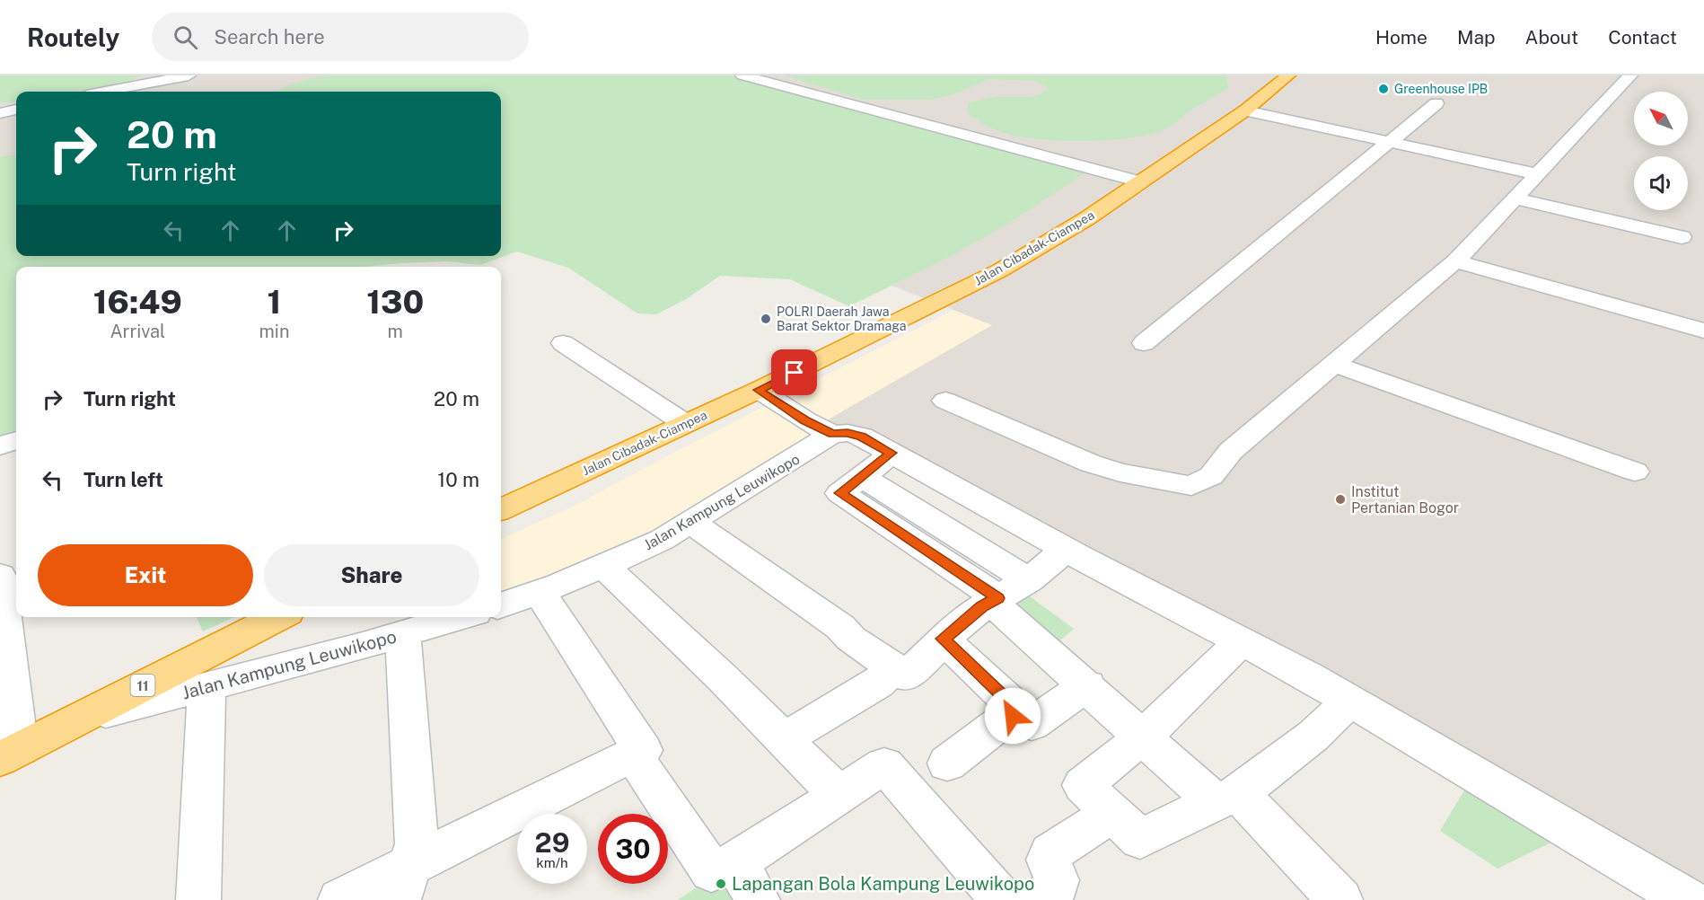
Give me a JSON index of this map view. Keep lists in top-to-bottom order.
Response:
{
  "streets": {
    "highway": ["Jalan Cibadak-Ciampea", "11"],
    "street": ["Jalan Kampung Leuwikopo"]
  },
  "crossings": [
    ["Jalan Kampung Leuwikopo", "11"]
  ],
  "places": [
    "Greenhouse IPB",
    "POLRI Daerah Jawa Barat Sektor Dramaga",
    "Institut Pertanian Bogor",
    "Lapangan Bola Kampung Leuwikopo"
  ],
  "north": "top left",
  "page": {
    "header": "Routely",
    "search": "Search here",
    "nav": [
      "Home",
      "Map",
      "About",
      "Contact"
    ],
    "turn": ["20 m", "Turn right"],
    "eta": [
      "16:49",
      "Arrival",
      "1",
      "min",
      "130",
      "m"
    ],
    "list": [
      {
        "name": "Turn right",
        "value": "20 m"
      },
      {
        "name": "Turn left",
        "value": "10 m"
      }
    ],
    "buttons": ["Exit", "Share"],
    "speed": "29 km/h",
    "limit": "30"
  }
}
